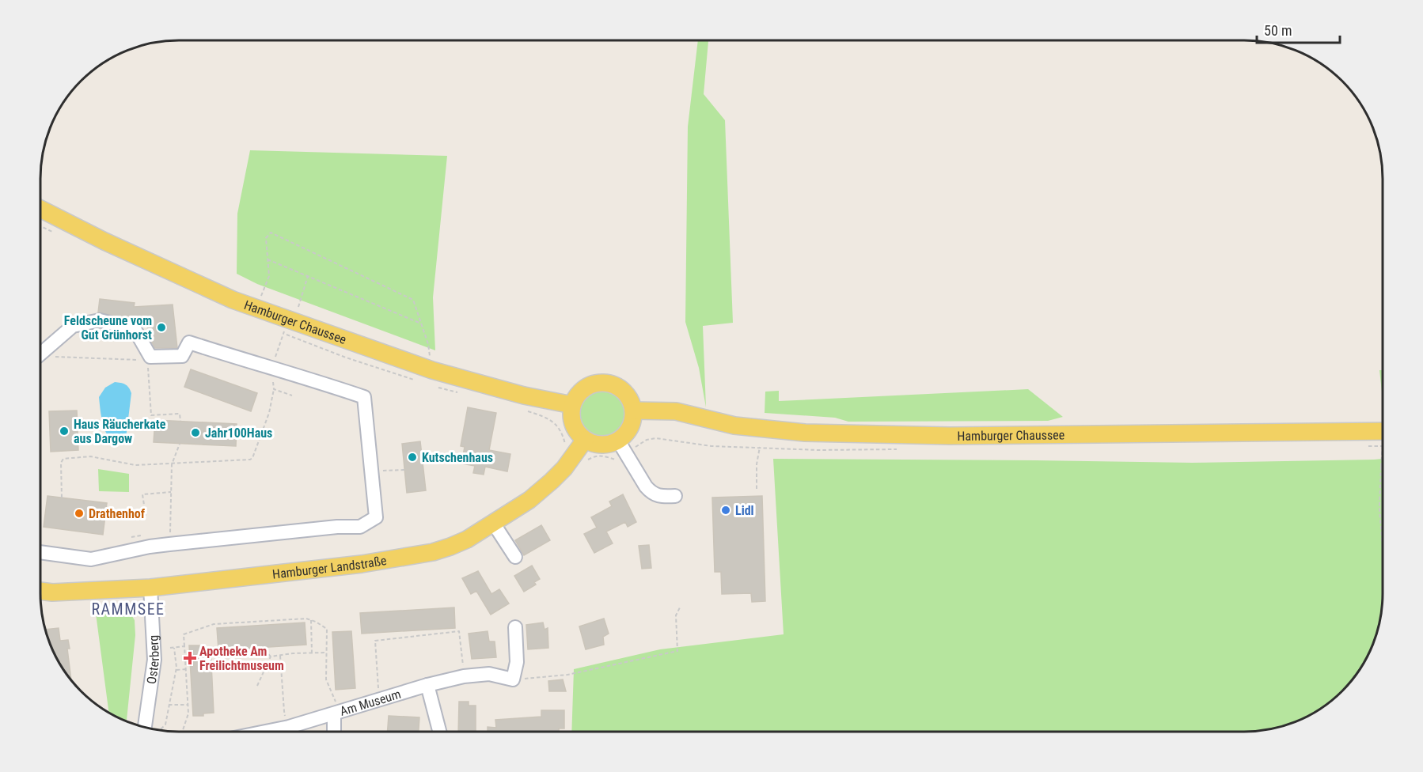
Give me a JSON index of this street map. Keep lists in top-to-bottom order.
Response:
{
  "streets": {
    "main road": ["Hamburger Chaussee", "Hamburger Landstraße"],
    "street": ["Osterberg", "Am Museum"]
  },
  "crossings": [
    ["Hamburger Chaussee", "Hamburger Landstraße"],
    ["Hamburger Landstraße", "Osterberg"]
  ],
  "districts": ["RAMMSEE"],
  "places": {
    "other": [
      "Feldscheune vom Gut Grünhorst",
      "Haus Räucherkate aus Dargow",
      "Jahr100Haus",
      "Kutschenhaus",
      "Lidl",
      "Drathenhof"
    ],
    "health": ["Apotheke Am Freilichtmuseum"]
  },
  "scale_bar": "50 m"
}
